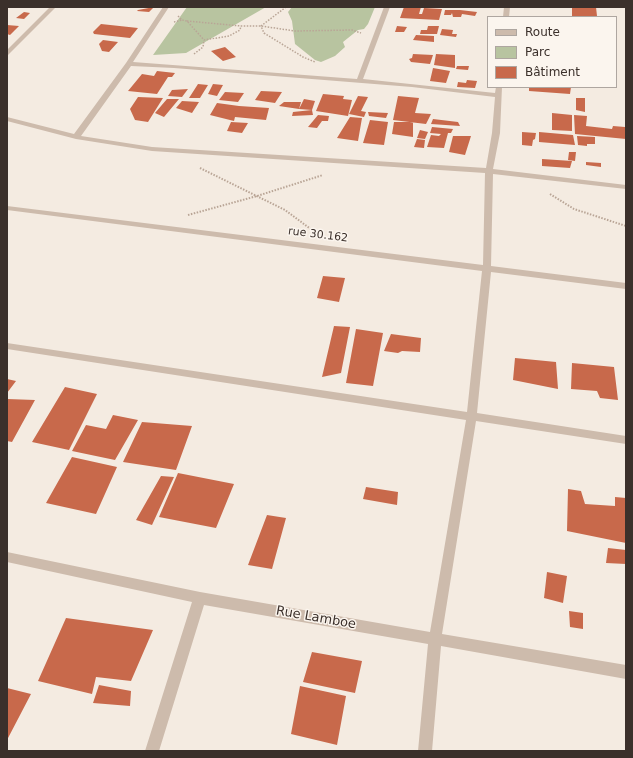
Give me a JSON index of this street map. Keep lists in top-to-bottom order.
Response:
{
  "streets": {
    "street": ["rue 30.162", "Rue Lamboe"]
  },
  "legend": ["Route", "Parc", "Bâtiment"]
}
